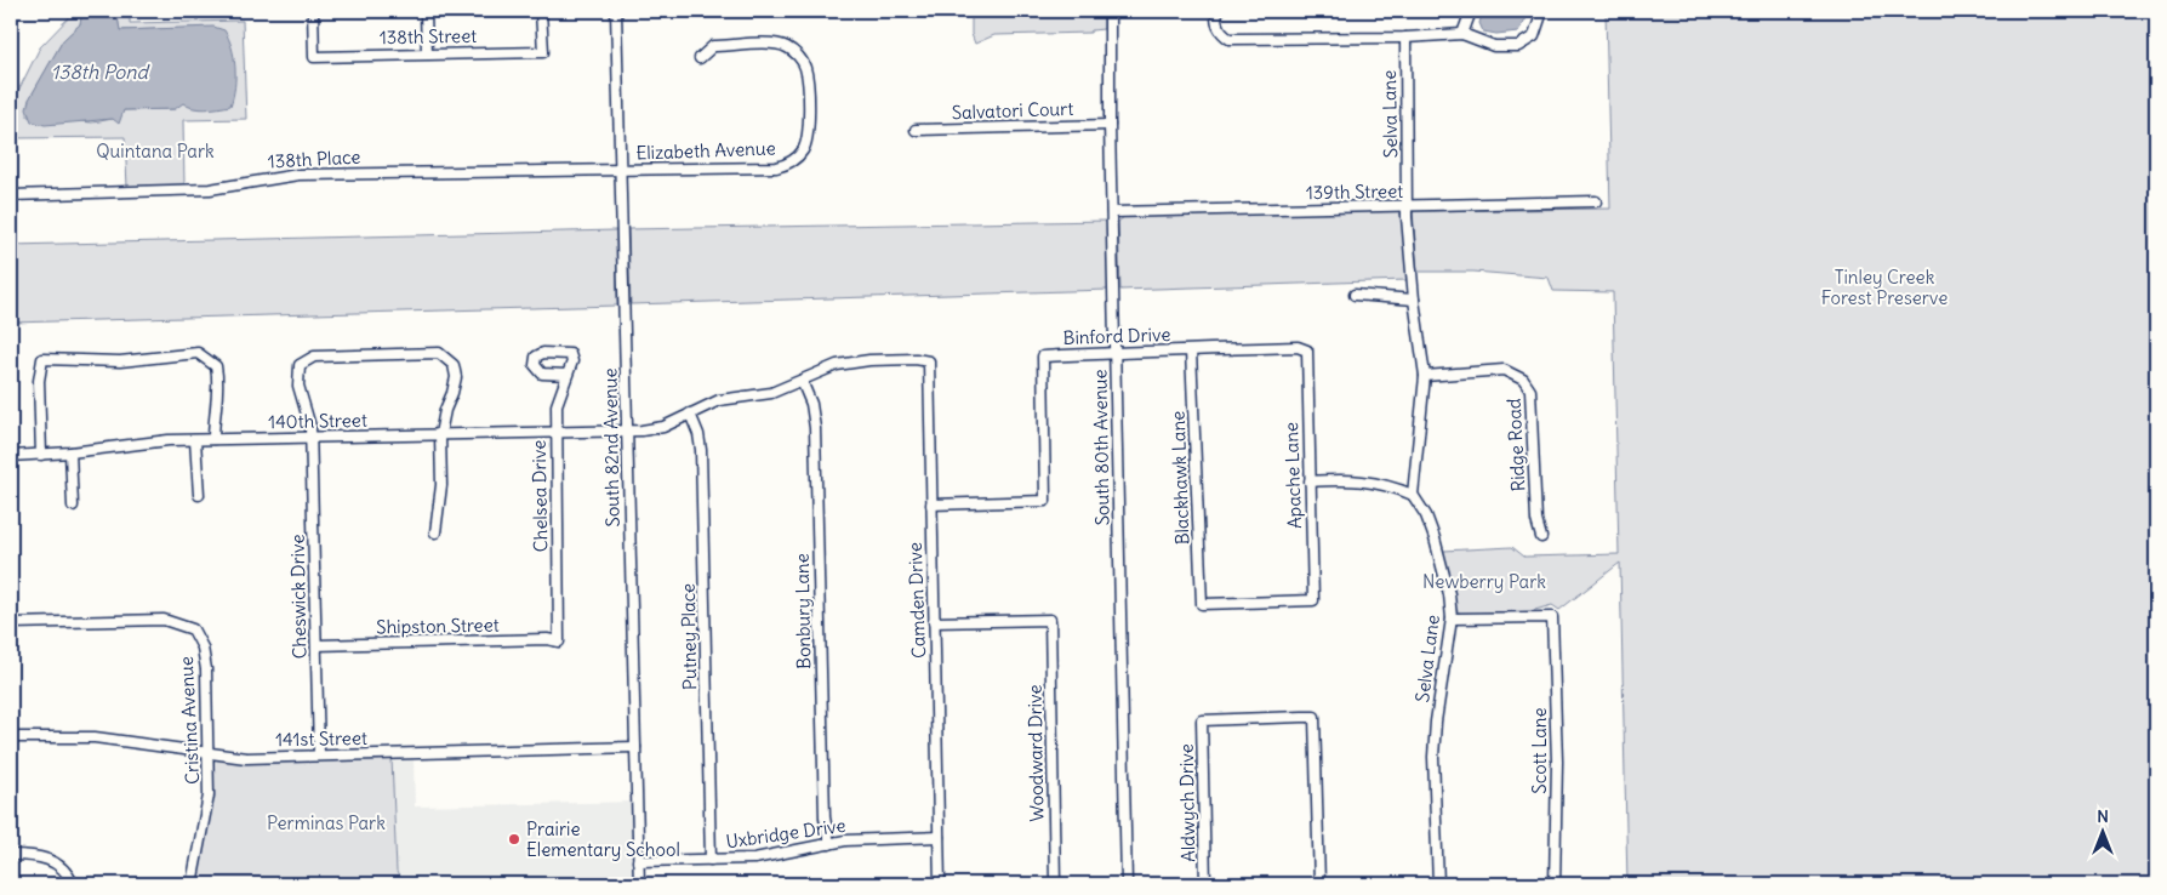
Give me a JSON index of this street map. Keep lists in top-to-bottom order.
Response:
{
  "streets": {
    "street": [
      "138th Street",
      "Salvatori Court",
      "Selva Lane",
      "Elizabeth Avenue",
      "138th Place",
      "139th Street",
      "Binford Drive",
      "140th Street",
      "Ridge Road",
      "South 82nd Avenue",
      "South 80th Avenue",
      "Apache Lane",
      "Blackhawk Lane",
      "Chelsea Drive",
      "Cheswick Drive",
      "Camden Drive",
      "Bonbury Lane",
      "Shipston Street",
      "Putney Place",
      "Cristina Avenue",
      "141st Street",
      "Scott Lane",
      "Woodward Drive",
      "Aldwych Drive",
      "Uxbridge Drive"
    ]
  },
  "crossings": [
    ["Salvatori Court", "South 80th Avenue"],
    ["Selva Lane", "139th Street"],
    ["Selva Lane", "Ridge Road"],
    ["Selva Lane", "Scott Lane"],
    ["Elizabeth Avenue", "138th Place"],
    ["Elizabeth Avenue", "South 82nd Avenue"],
    ["138th Place", "South 82nd Avenue"],
    ["139th Street", "South 80th Avenue"],
    ["Binford Drive", "South 80th Avenue"],
    ["Binford Drive", "Apache Lane"],
    ["Binford Drive", "Blackhawk Lane"],
    ["Binford Drive", "Camden Drive"],
    ["140th Street", "South 82nd Avenue"],
    ["140th Street", "Chelsea Drive"],
    ["140th Street", "Cheswick Drive"],
    ["South 82nd Avenue", "141st Street"],
    ["South 82nd Avenue", "Uxbridge Drive"],
    ["Apache Lane", "Blackhawk Lane"],
    ["Chelsea Drive", "Shipston Street"],
    ["Cheswick Drive", "Shipston Street"],
    ["Cheswick Drive", "141st Street"],
    ["Camden Drive", "Bonbury Lane"],
    ["Camden Drive", "Woodward Drive"],
    ["Camden Drive", "Uxbridge Drive"],
    ["Bonbury Lane", "Uxbridge Drive"],
    ["Putney Place", "Uxbridge Drive"],
    ["Cristina Avenue", "141st Street"]
  ],
  "water": ["138th Pond"],
  "parks": [
    "Quintana Park",
    "Tinley Creek Forest Preserve",
    "Newberry Park",
    "Perminas Park"
  ],
  "places": ["Prairie Elementary School"],
  "north": "top"
}
